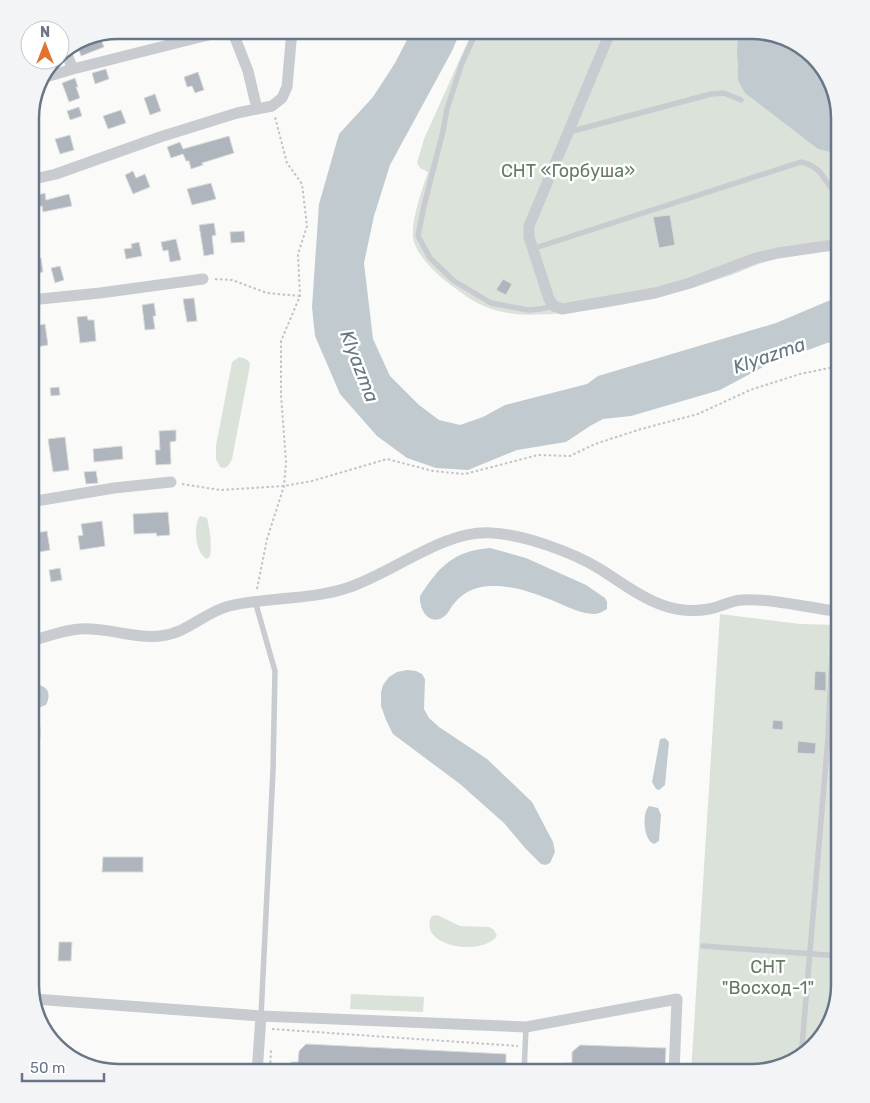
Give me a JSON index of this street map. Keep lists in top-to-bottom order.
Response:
{
  "water": ["Klyazma"],
  "parks": ["СНТ «Горбуша»", "СНТ \"Восход-1\""],
  "scale_bar": "50 m",
  "north": "top"
}
